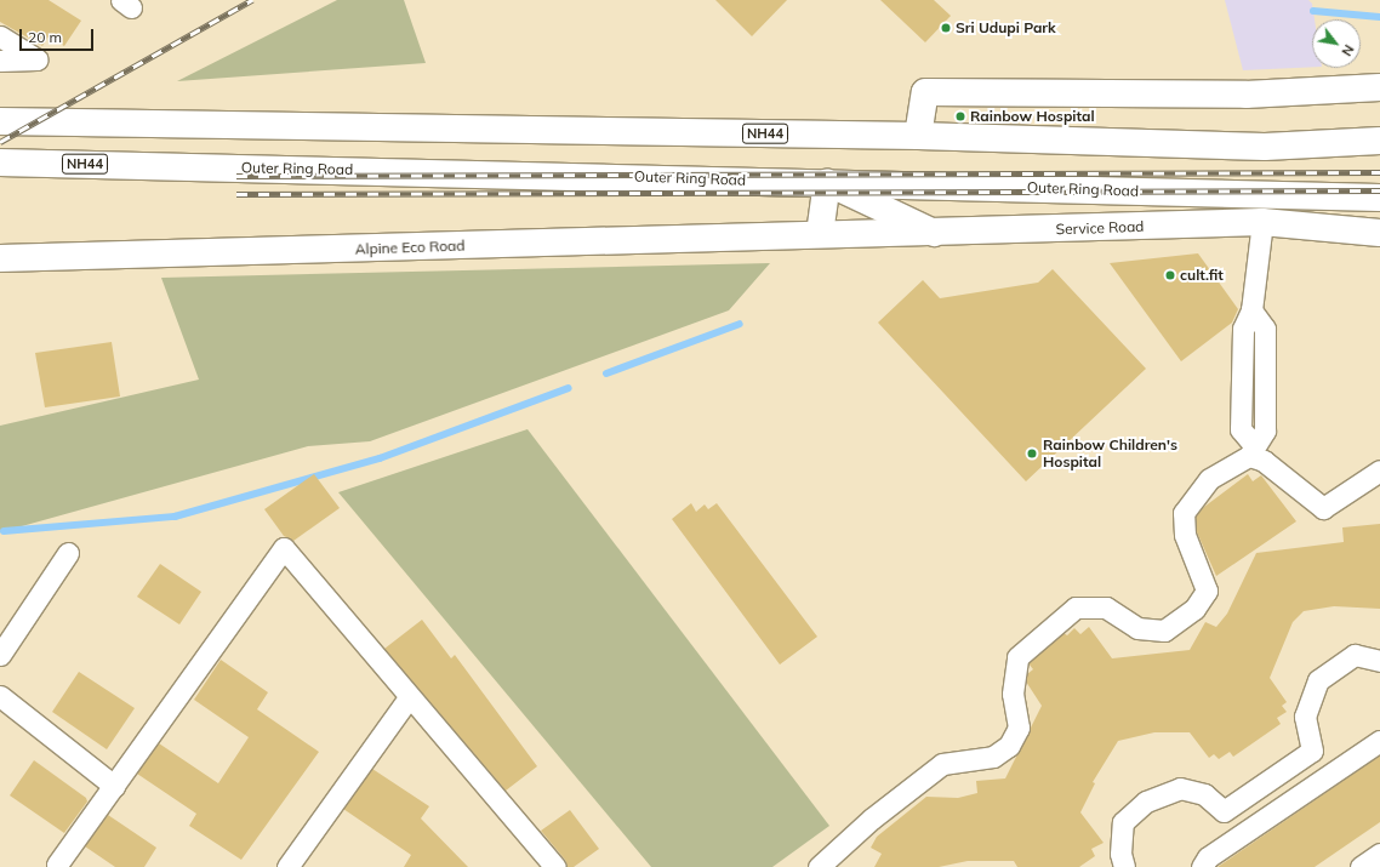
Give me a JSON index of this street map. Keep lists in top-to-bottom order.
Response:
{
  "streets": {
    "main road": [
      "NH44",
      "Outer Ring Road",
      "Service Road",
      "Alpine Eco Road"
    ]
  },
  "crossings": [
    ["Service Road", "Alpine Eco Road"]
  ],
  "places": [
    "Sri Udupi Park",
    "Rainbow Hospital",
    "cult.fit",
    "Rainbow Children's Hospital"
  ],
  "scale_bar": "20 m",
  "north": "bottom right"
}
